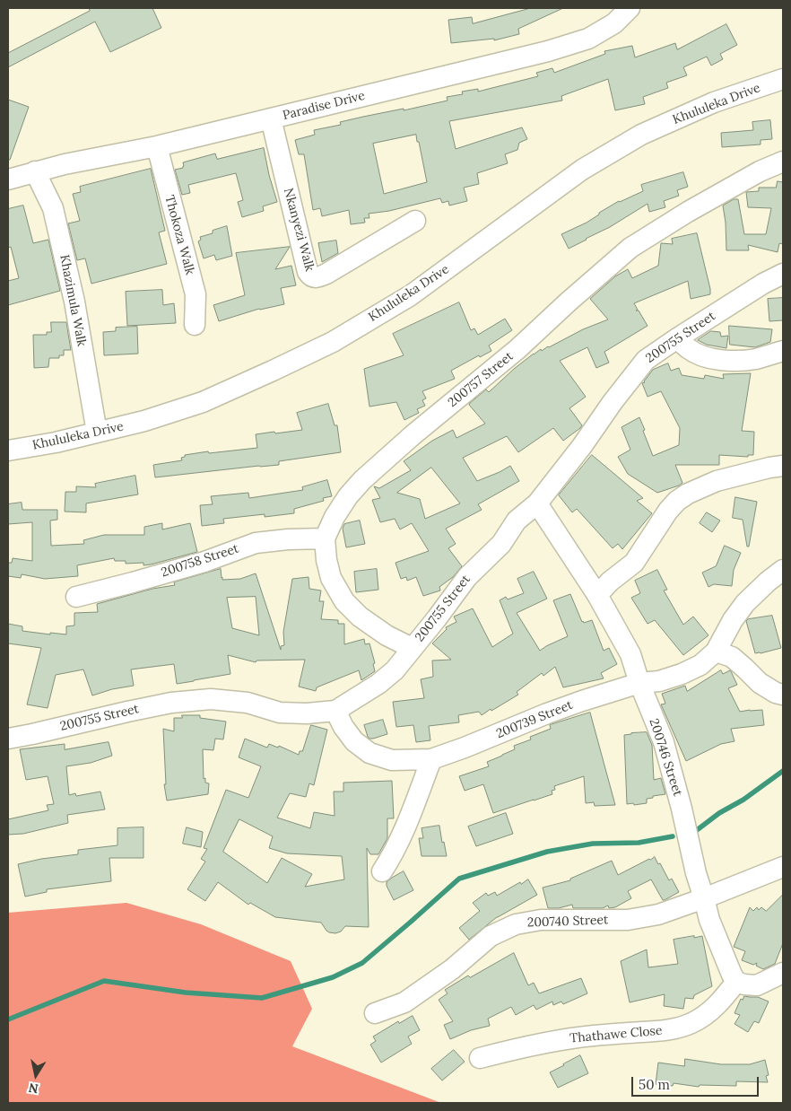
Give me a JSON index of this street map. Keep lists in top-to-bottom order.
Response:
{
  "streets": {
    "street": [
      "Khululeka Drive",
      "Paradise Drive",
      "Nkanyezi Walk",
      "Thokoza Walk",
      "Khazimula Walk",
      "200755 Street",
      "200757 Street",
      "200758 Street",
      "200739 Street",
      "200746 Street",
      "200740 Street",
      "Thathawe Close"
    ]
  },
  "crossings": [
    ["Khululeka Drive", "Khazimula Walk"],
    ["Paradise Drive", "Nkanyezi Walk"],
    ["Paradise Drive", "Thokoza Walk"],
    ["Paradise Drive", "Khazimula Walk"],
    ["200755 Street", "200757 Street"],
    ["200755 Street", "200739 Street"],
    ["200755 Street", "200746 Street"],
    ["200757 Street", "200758 Street"],
    ["200739 Street", "200746 Street"],
    ["200746 Street", "200740 Street"],
    ["200746 Street", "Thathawe Close"]
  ],
  "scale_bar": "50 m",
  "north": "bottom"
}
